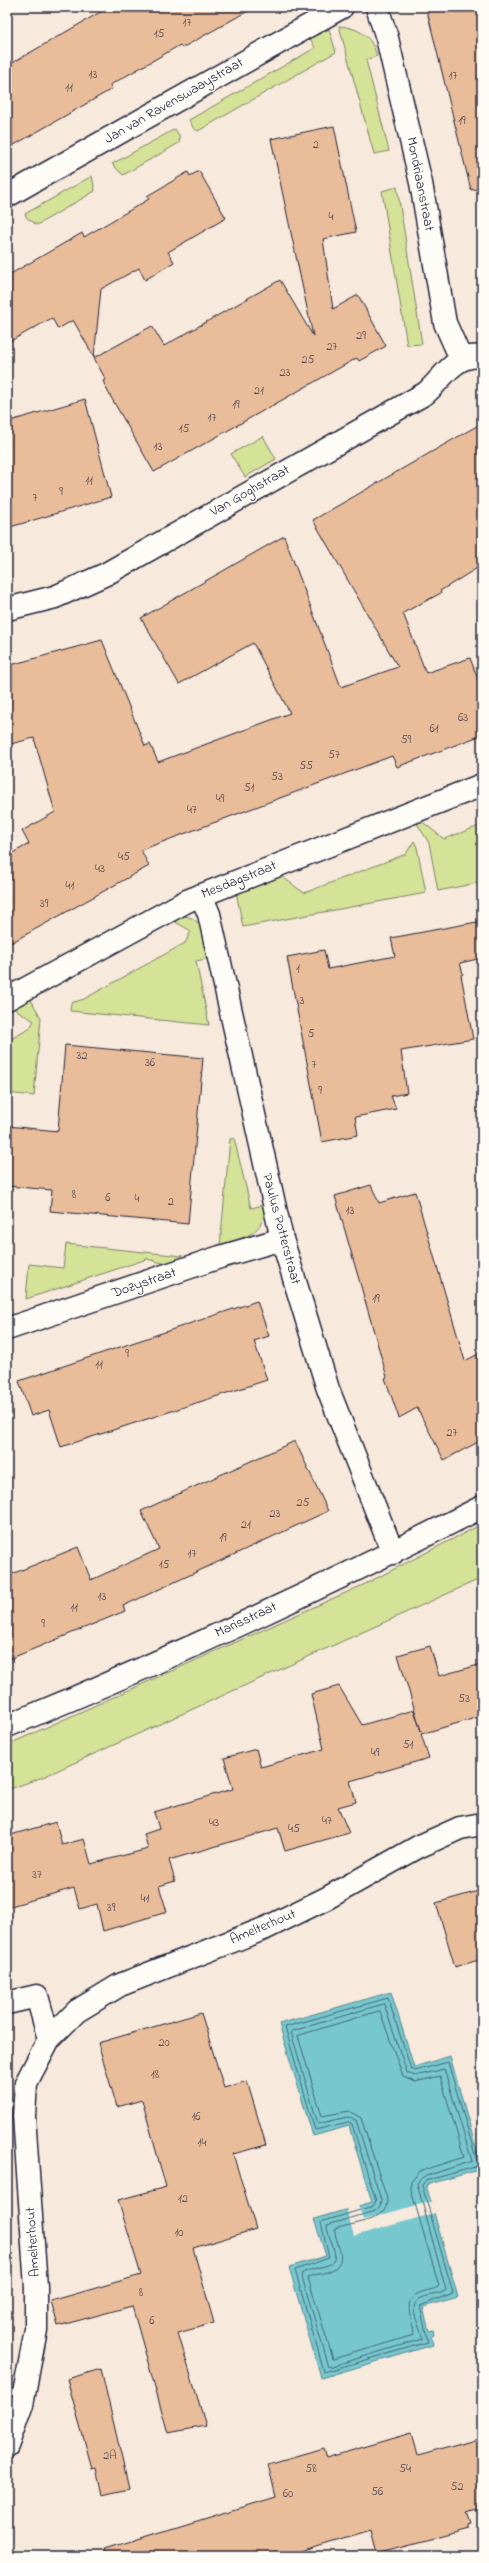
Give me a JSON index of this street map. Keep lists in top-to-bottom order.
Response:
{
  "streets": {
    "street": [
      "Jan van Ravenswaaystraat",
      "Mondriaanstraat",
      "Van Goghstraat",
      "Mesdagstraat",
      "Paulus Potterstraat",
      "Dozystraat",
      "Marisstraat",
      "Amelterhout"
    ]
  },
  "crossings": [
    ["Mondriaanstraat", "Van Goghstraat"],
    ["Mesdagstraat", "Paulus Potterstraat"],
    ["Paulus Potterstraat", "Dozystraat"],
    ["Paulus Potterstraat", "Marisstraat"]
  ],
  "house_numbers": [
    "17",
    "15",
    "13",
    "17",
    "11",
    "19",
    "2",
    "4",
    "29",
    "27",
    "25",
    "23",
    "21",
    "19",
    "17",
    "15",
    "13",
    "11",
    "9",
    "7",
    "63",
    "61",
    "59",
    "57",
    "55",
    "53",
    "51",
    "49",
    "47",
    "45",
    "43",
    "41",
    "39",
    "1",
    "3",
    "5",
    "32",
    "36",
    "7",
    "9",
    "8",
    "6",
    "4",
    "2",
    "13",
    "19",
    "9",
    "11",
    "27",
    "25",
    "23",
    "21",
    "19",
    "17",
    "15",
    "13",
    "11",
    "9",
    "53",
    "51",
    "49",
    "47",
    "43",
    "45",
    "37",
    "41",
    "39",
    "20",
    "18",
    "16",
    "14",
    "12",
    "10",
    "8",
    "6",
    "2A",
    "58",
    "54",
    "52",
    "56",
    "60"
  ]
}
